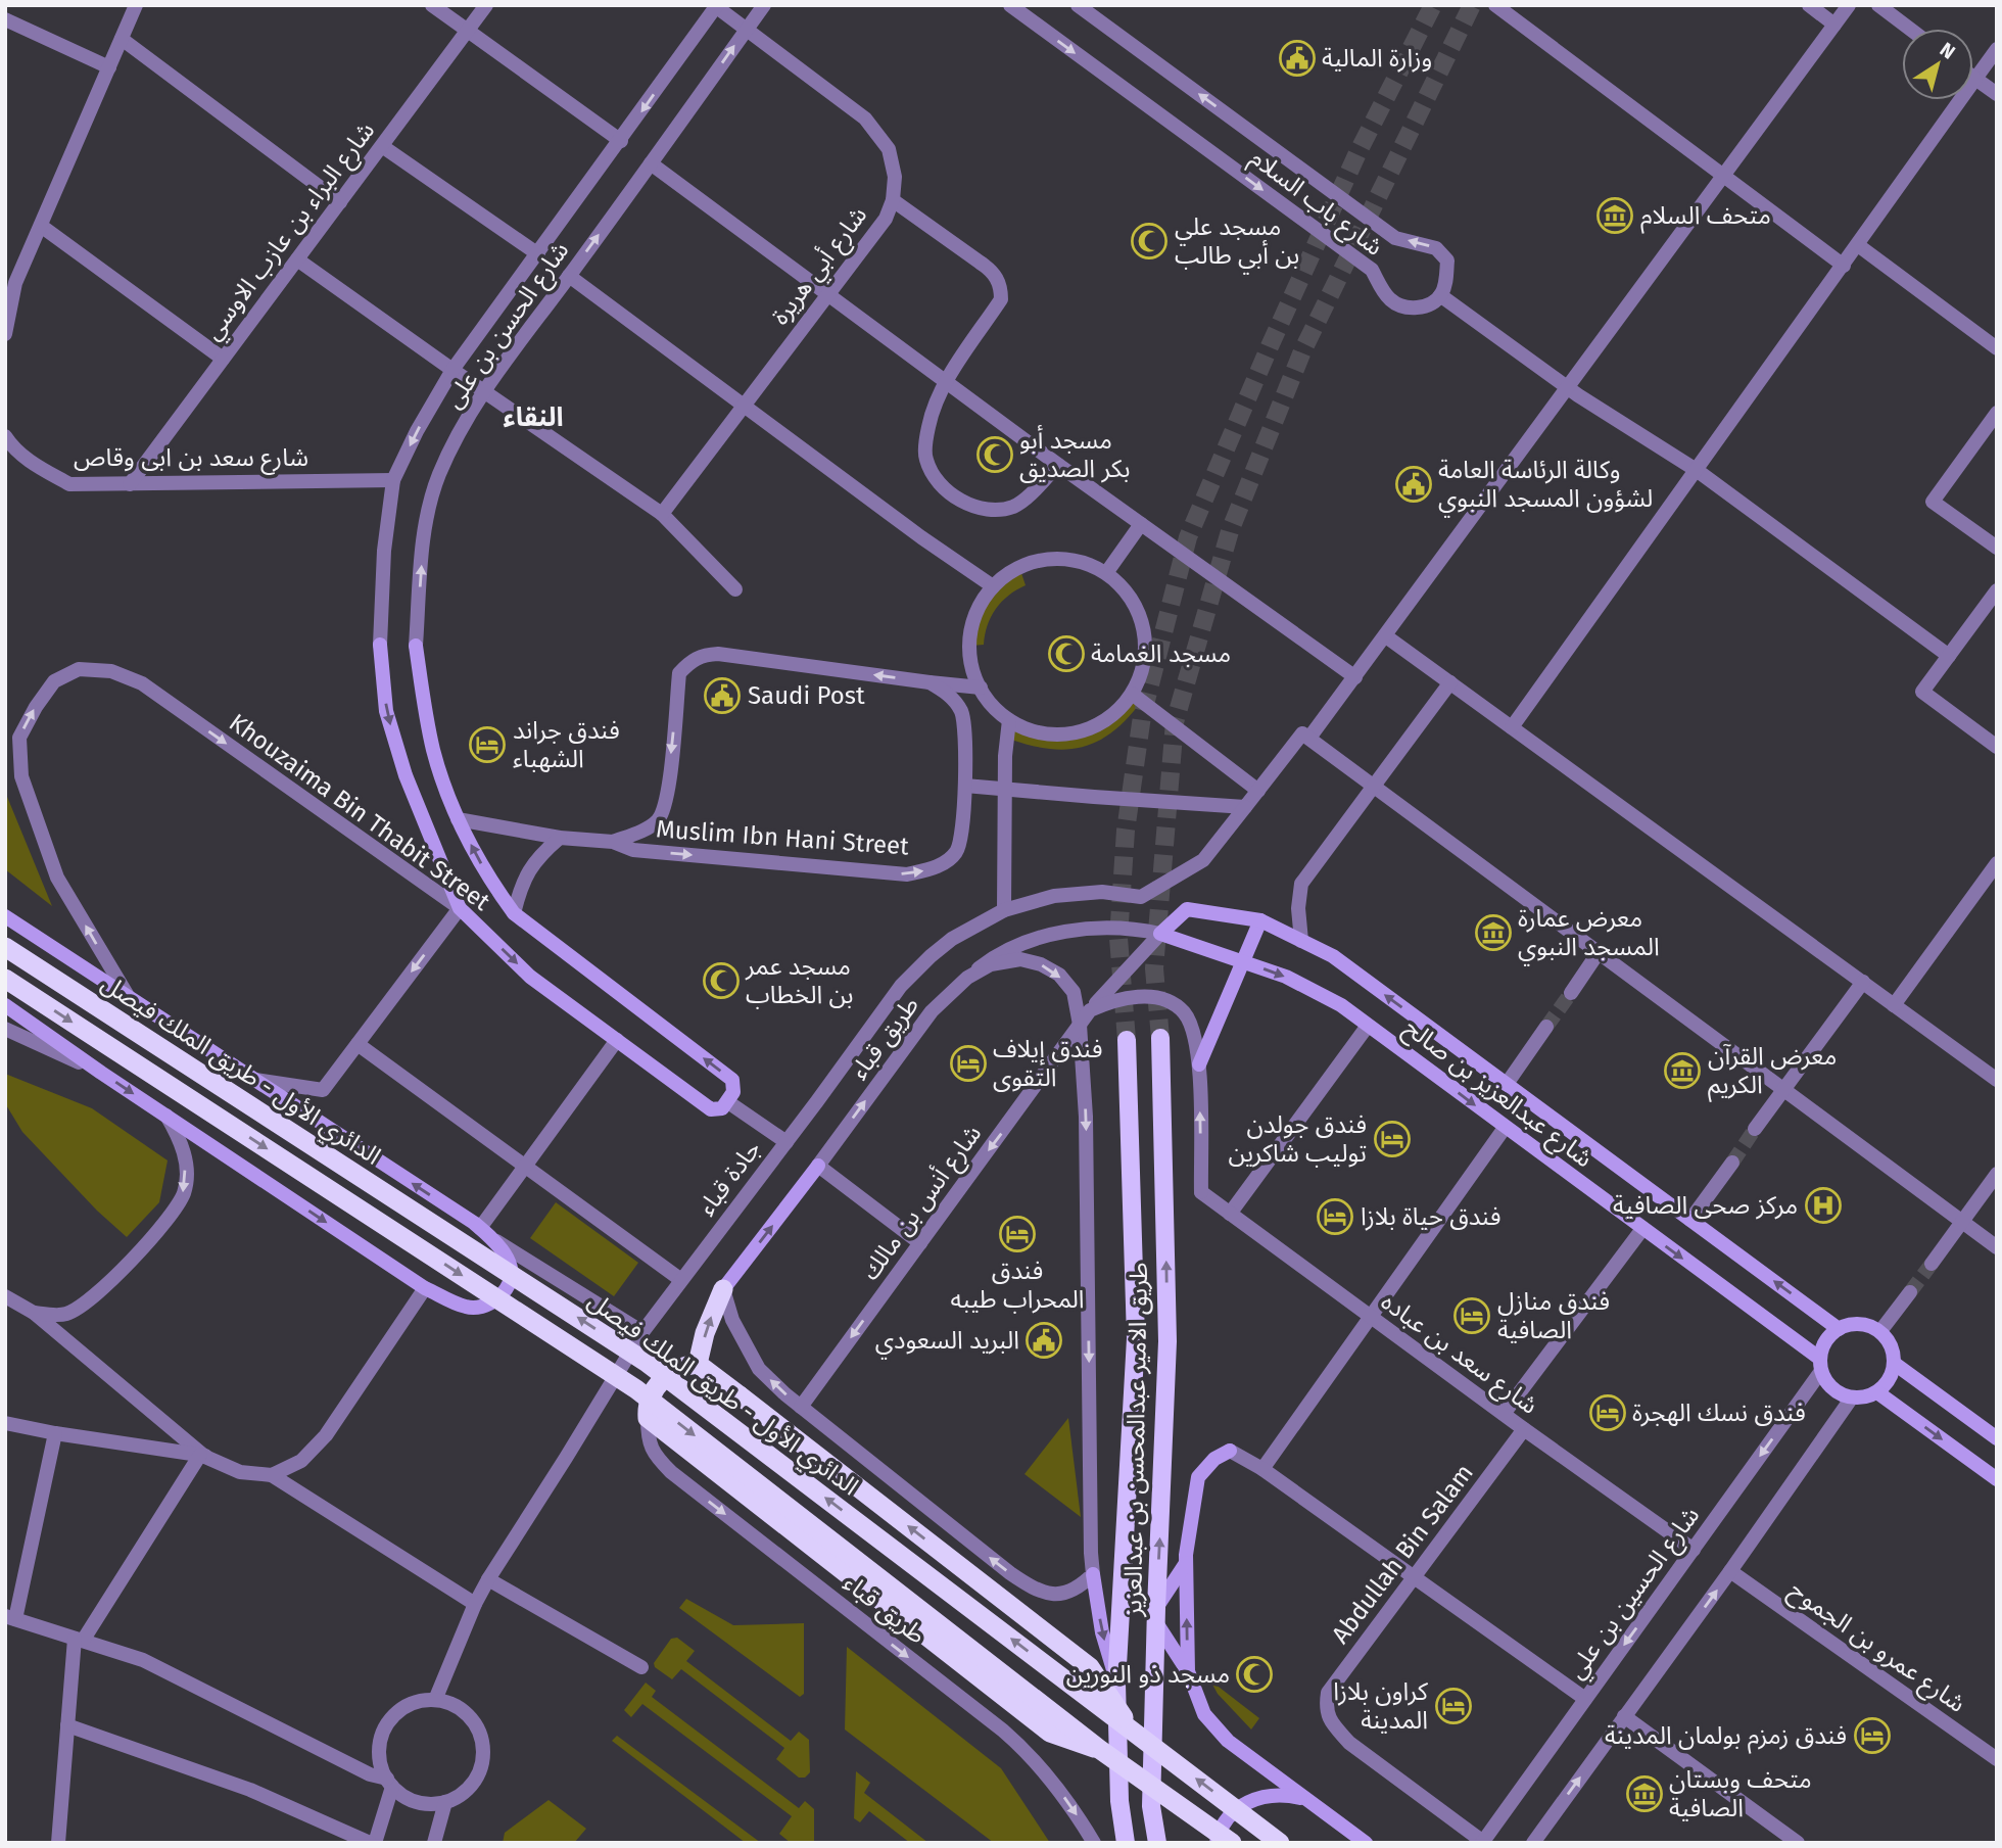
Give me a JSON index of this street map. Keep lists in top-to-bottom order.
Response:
{
  "streets": {
    "highway": ["الدائري الأول - طريق الملك فيصل"],
    "main road": [
      "شارع الحسن بن على",
      "Khouzaima Bin Thabit Street",
      "طريق قباء",
      "شارع عبدالعزيز بن صالح",
      "طريق الامير عبدالمحسن بن عبدالعزيز"
    ],
    "street": [
      "شارع باب السلام",
      "شارع البراء بن عازب الاوسي",
      "شارع أبي هريرة",
      "شارع سعد بن ابى وقاص",
      "Muslim Ibn Hani Street",
      "جادة قباء",
      "شارع أنس بن مالك",
      "شارع سعد بن عباده",
      "Abdullah Bin Salam",
      "شارع الحسين بن علي",
      "شارع عمرو بن الجموح"
    ]
  },
  "crossings": [
    ["شارع البراء بن عازب الاوسي", "شارع سعد بن ابى وقاص"],
    ["شارع أبي هريرة", "شارع الحسن بن على"],
    ["شارع الحسن بن على", "شارع سعد بن ابى وقاص"],
    ["شارع الحسن بن على", "Khouzaima Bin Thabit Street"],
    ["شارع الحسن بن على", "Muslim Ibn Hani Street"],
    ["طريق قباء", "شارع أنس بن مالك"],
    ["شارع عبدالعزيز بن صالح", "شارع أنس بن مالك"],
    ["شارع عبدالعزيز بن صالح", "شارع الحسين بن علي"],
    ["شارع سعد بن عباده", "Abdullah Bin Salam"],
    ["شارع سعد بن عباده", "شارع الحسين بن علي"],
    ["Abdullah Bin Salam", "شارع الحسين بن علي"]
  ],
  "one_way": ["Muslim Ibn Hani Street", "شارع أنس بن مالك"],
  "districts": ["النقاء"],
  "places": {
    "public building": [
      "وزارة المالية",
      "وكالة الرئاسة العامة لشؤون المسجد النبوي",
      "Saudi Post",
      "البريد السعودي"
    ],
    "museum": [
      "متحف السلام",
      "معرض عمارة المسجد النبوي",
      "معرض القرآن الكريم",
      "متحف وبستان الصافية"
    ],
    "mosque": [
      "مسجد علي بن أبي طالب",
      "مسجد أبو بكر الصديق",
      "مسجد الغمامة",
      "مسجد عمر بن الخطاب",
      "مسجد ذو النورين"
    ],
    "hotel": [
      "فندق جراند الشهباء",
      "فندق إيلاف التقوى",
      "فندق جولدن توليب شاكرين",
      "فندق حیاة بلازا",
      "فندق المحراب طيبه",
      "فندق منازل الصافية",
      "فندق نسك الهجرة",
      "كراون بلازا المدينة",
      "فندق زمزم بولمان المدينة"
    ],
    "hospital": ["مركز صحى الصافية"]
  },
  "north": "top right"
}
